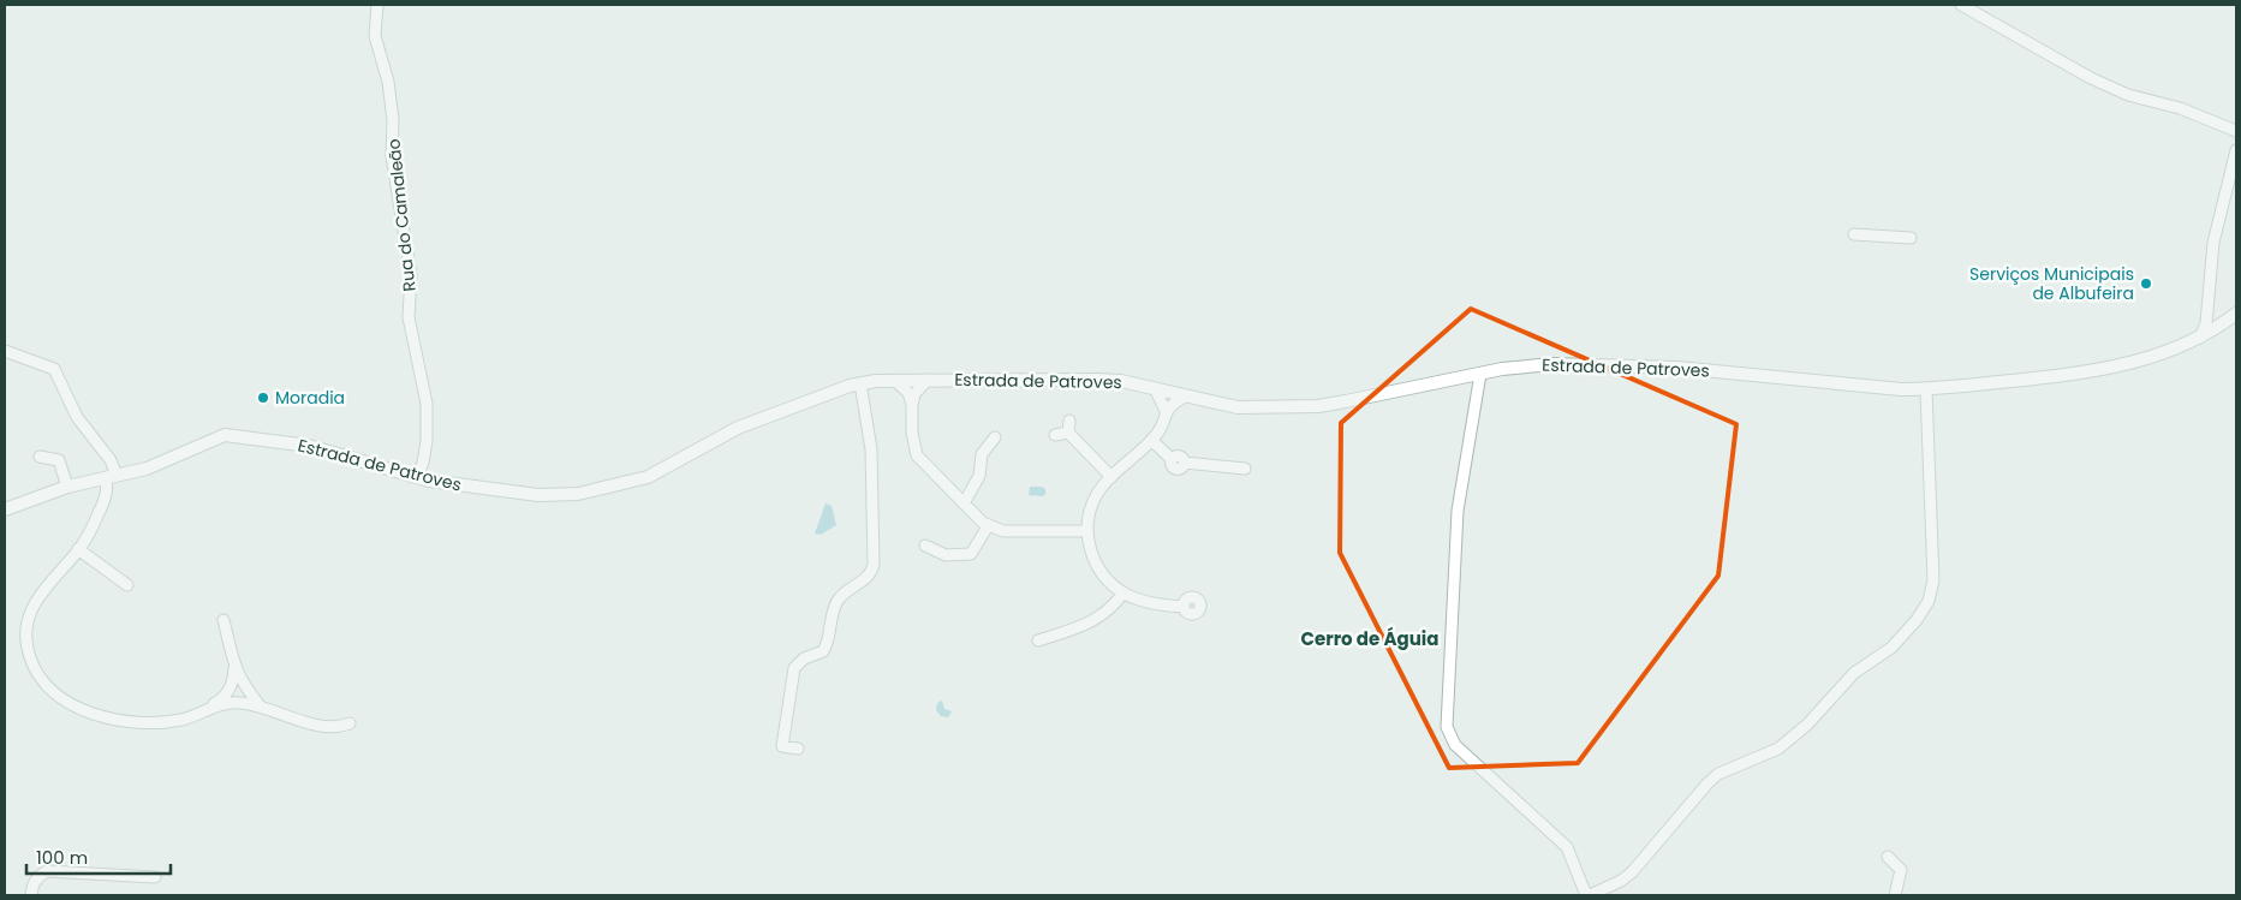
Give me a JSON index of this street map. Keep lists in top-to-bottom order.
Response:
{
  "streets": {
    "street": ["Rua do Camaleão", "Estrada de Patroves"]
  },
  "districts": ["Cerro de Águia"],
  "places": ["Serviços Municipais de Albufeira", "Moradia"],
  "scale_bar": "100 m"
}
